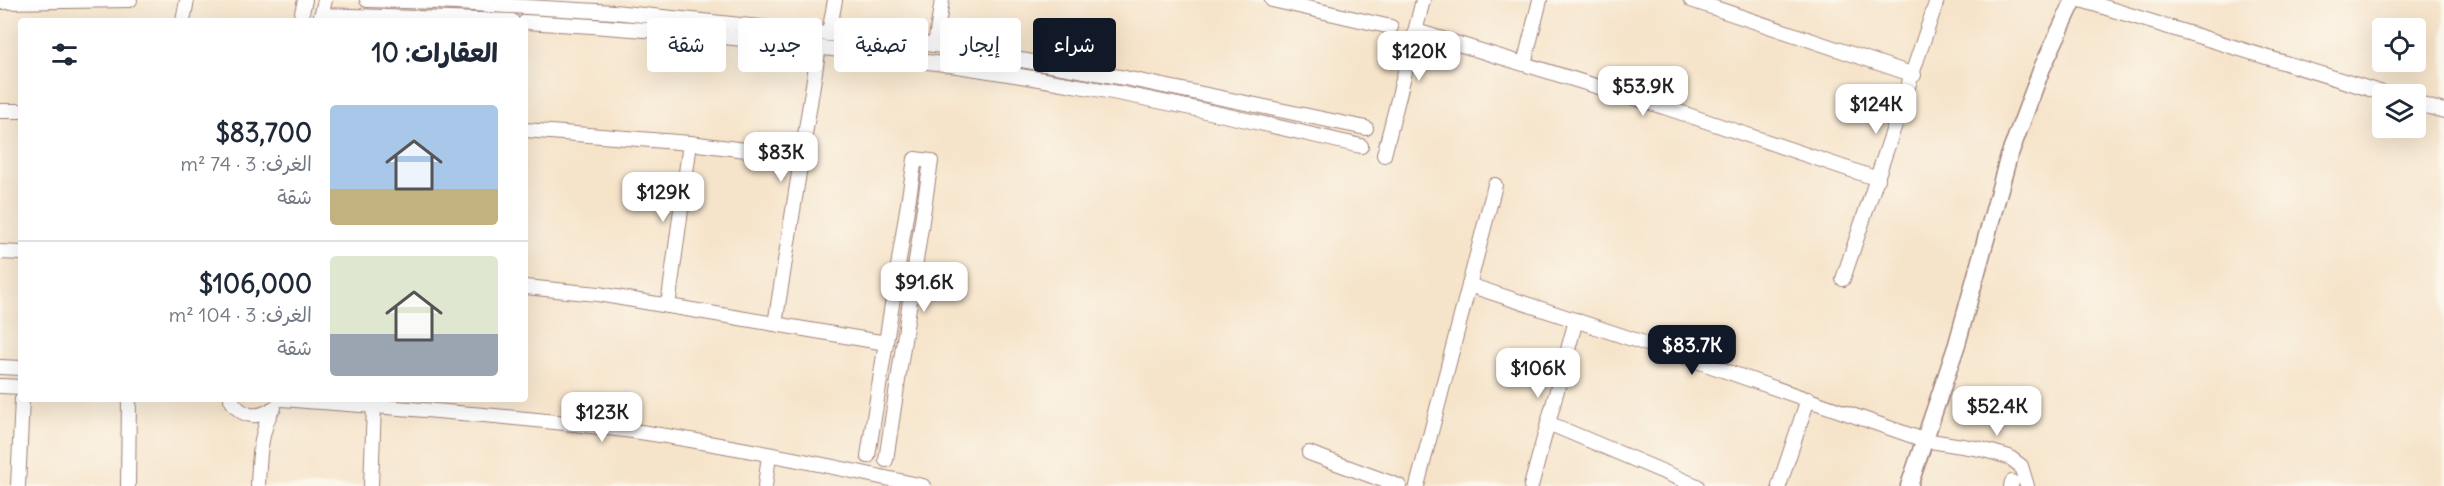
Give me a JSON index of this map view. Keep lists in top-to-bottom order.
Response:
{
  "page": {
    "chip": [
      "شراء",
      "إيجار",
      "تصفية",
      "جديد",
      "شقة"
    ],
    "heading": "العقارات: 10",
    "price": [
      "$120K",
      "$53.9K",
      "$124K",
      "$83K",
      "$129K",
      "$91.6K",
      "$83.7K",
      "$106K",
      "$52.4K",
      "$123K"
    ],
    "list": [
      {
        "name": "$83,700",
        "note": "الغرف: 3 · 74 m² · شقة"
      },
      {
        "name": "$106,000",
        "note": "الغرف: 3 · 104 m² · شقة"
      }
    ]
  }
}
